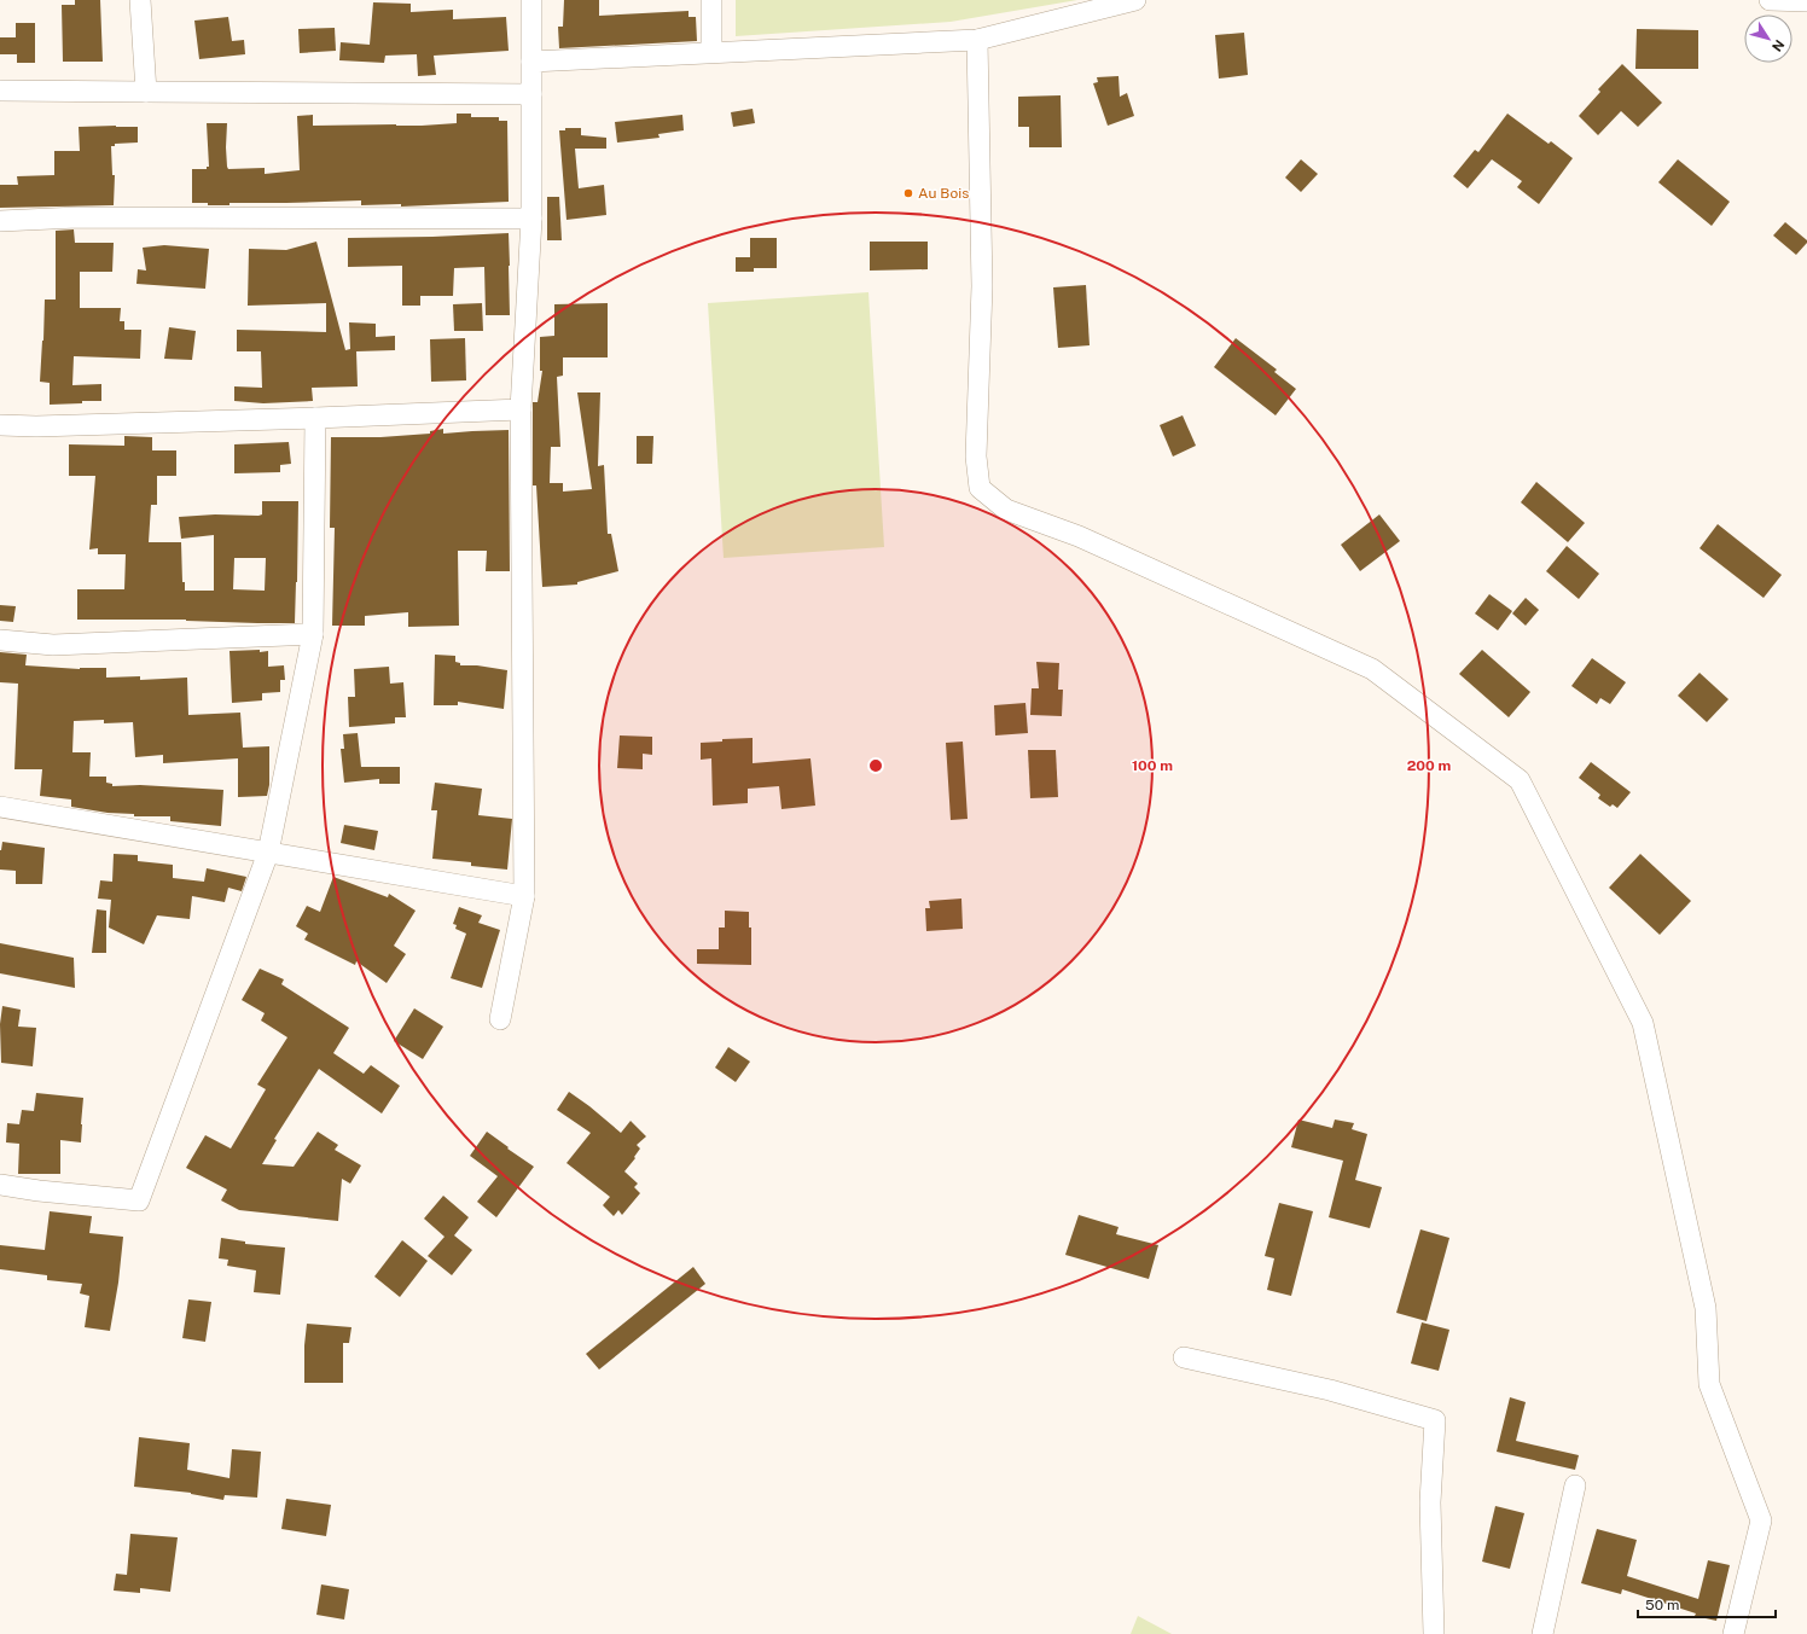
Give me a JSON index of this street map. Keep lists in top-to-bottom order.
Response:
{
  "places": ["Au Bois"],
  "scale_bar": "50 m",
  "north": "bottom right",
  "rings": ["100 m", "200 m"]
}
